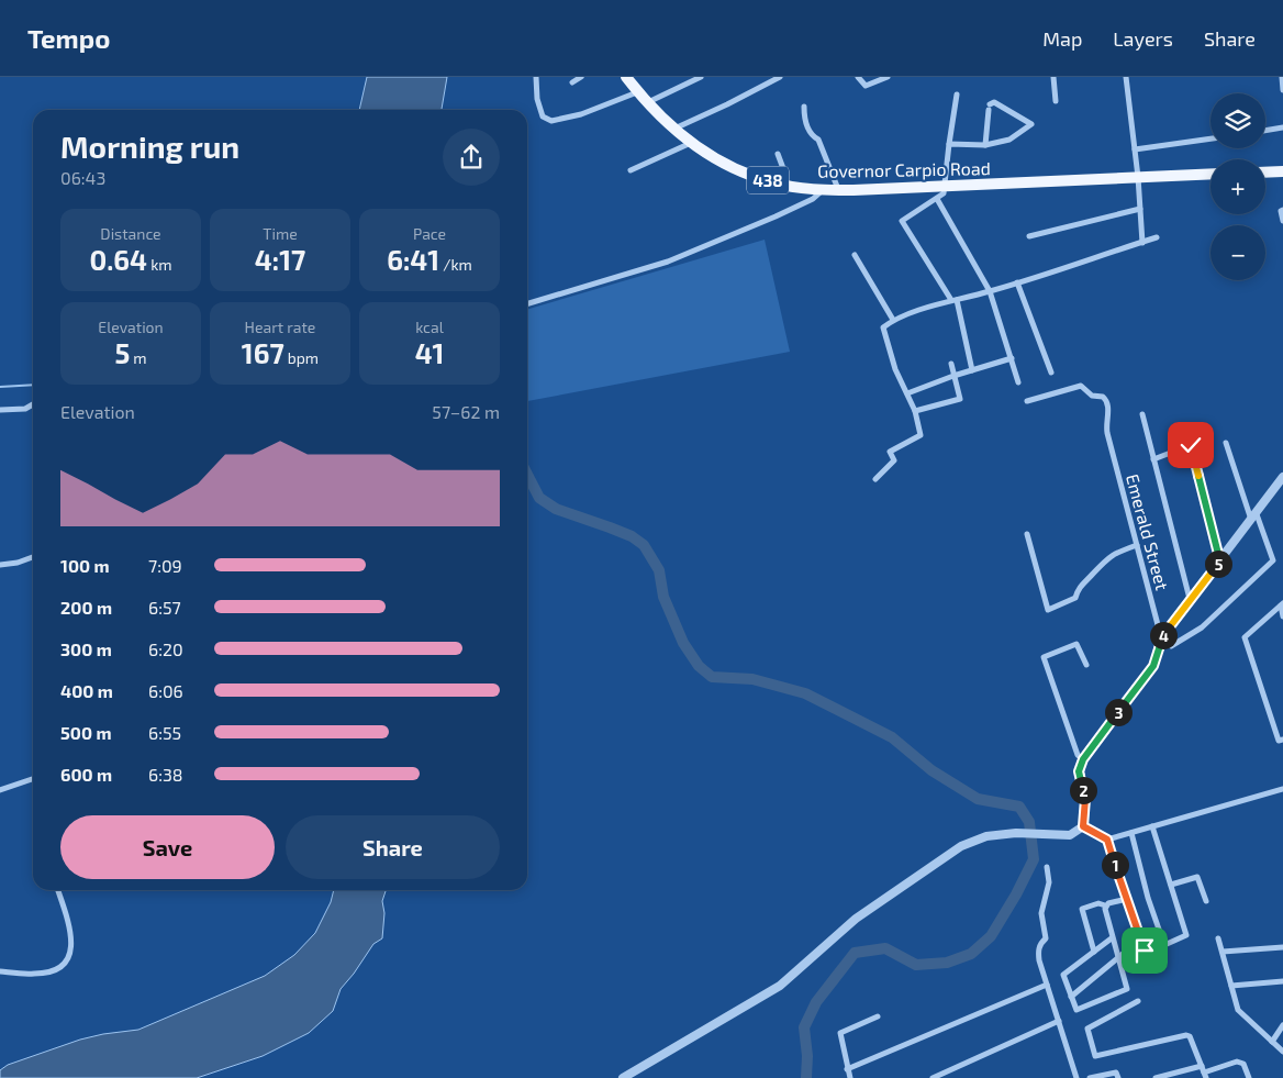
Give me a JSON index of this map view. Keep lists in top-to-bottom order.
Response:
{
  "streets": {
    "main road": ["Governor Carpio Road", "438"],
    "street": ["Emerald Street"]
  },
  "page": {
    "header": "Tempo",
    "nav": ["Map", "Layers", "Share"],
    "map_buttons": ["+", "−"],
    "heading": ["Morning run", "06:43"],
    "stats": [
      ["Distance", "0.64 km"],
      ["Time", "4:17"],
      ["Pace", "6:41 /km"],
      ["Elevation", "5 m"],
      ["Heart rate", "167 bpm"],
      ["kcal", "41"]
    ],
    "chart": ["Elevation", "57–62 m"],
    "list": [
      {
        "name": "100 m",
        "note": "7:09"
      },
      {
        "name": "200 m",
        "note": "6:57"
      },
      {
        "name": "300 m",
        "note": "6:20"
      },
      {
        "name": "400 m",
        "note": "6:06"
      },
      {
        "name": "500 m",
        "note": "6:55"
      },
      {
        "name": "600 m",
        "note": "6:38"
      }
    ],
    "pins": [
      "5",
      "4",
      "3",
      "2",
      "1"
    ],
    "buttons": ["Save", "Share"]
  }
}
